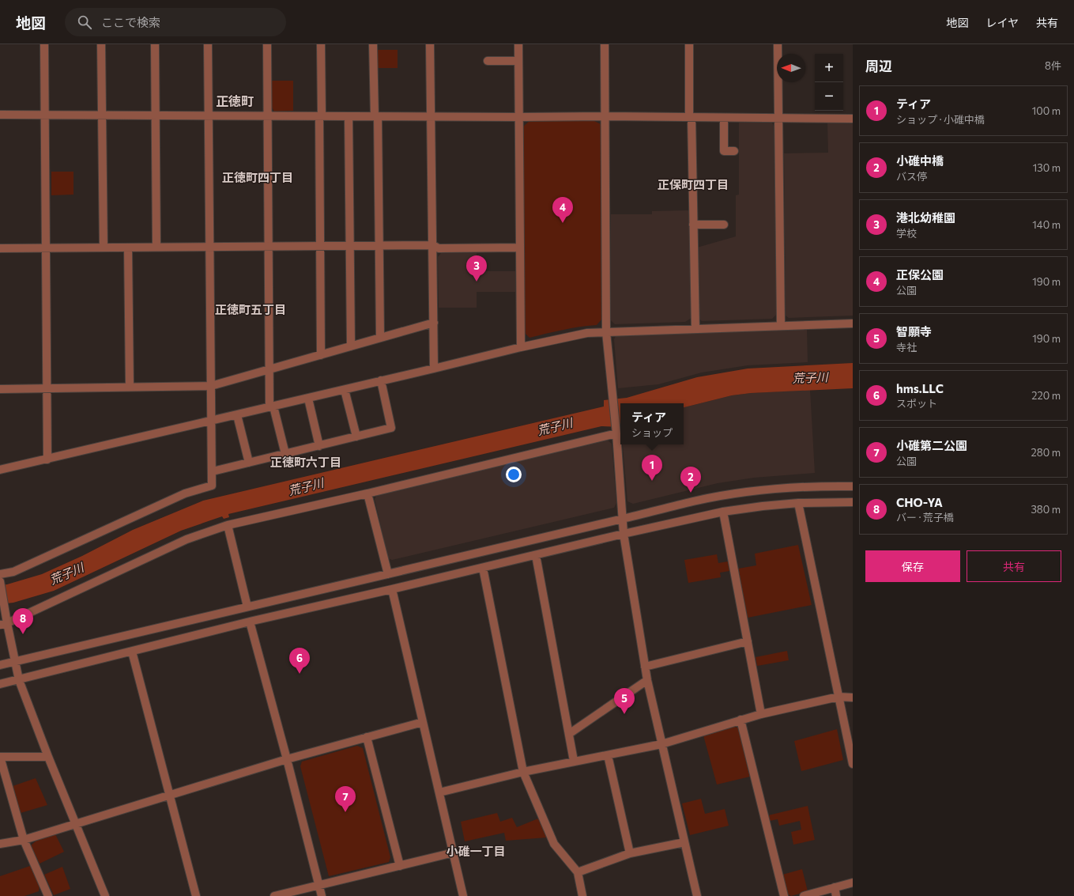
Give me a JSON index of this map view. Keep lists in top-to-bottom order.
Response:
{
  "districts": [
    "正徳町",
    "正徳町四丁目",
    "正保町四丁目",
    "正徳町五丁目",
    "正徳町六丁目",
    "小碓一丁目"
  ],
  "water": ["荒子川"],
  "north": "left",
  "page": {
    "header": "地図",
    "search": "ここで検索",
    "nav": ["地図", "レイヤ", "共有"],
    "heading": ["周辺", "8件"],
    "map_buttons": ["+", "−"],
    "list": [
      {
        "mark": "1",
        "name": "ティア",
        "note": "ショップ · 小碓中橋",
        "value": "100 m"
      },
      {
        "mark": "2",
        "name": "小碓中橋",
        "note": "バス停",
        "value": "130 m"
      },
      {
        "mark": "3",
        "name": "港北幼稚園",
        "note": "学校",
        "value": "140 m"
      },
      {
        "mark": "4",
        "name": "正保公園",
        "note": "公園",
        "value": "190 m"
      },
      {
        "mark": "5",
        "name": "智願寺",
        "note": "寺社",
        "value": "190 m"
      },
      {
        "mark": "6",
        "name": "hms.LLC",
        "note": "スポット",
        "value": "220 m"
      },
      {
        "mark": "7",
        "name": "小碓第二公園",
        "note": "公園",
        "value": "280 m"
      },
      {
        "mark": "8",
        "name": "CHO-YA",
        "note": "バー · 荒子橋",
        "value": "380 m"
      }
    ],
    "pins": [
      "4",
      "3",
      "1",
      "2",
      "8",
      "6",
      "5",
      "7"
    ],
    "popup": ["ティア", "ショップ"],
    "buttons": ["保存", "共有"]
  }
}
